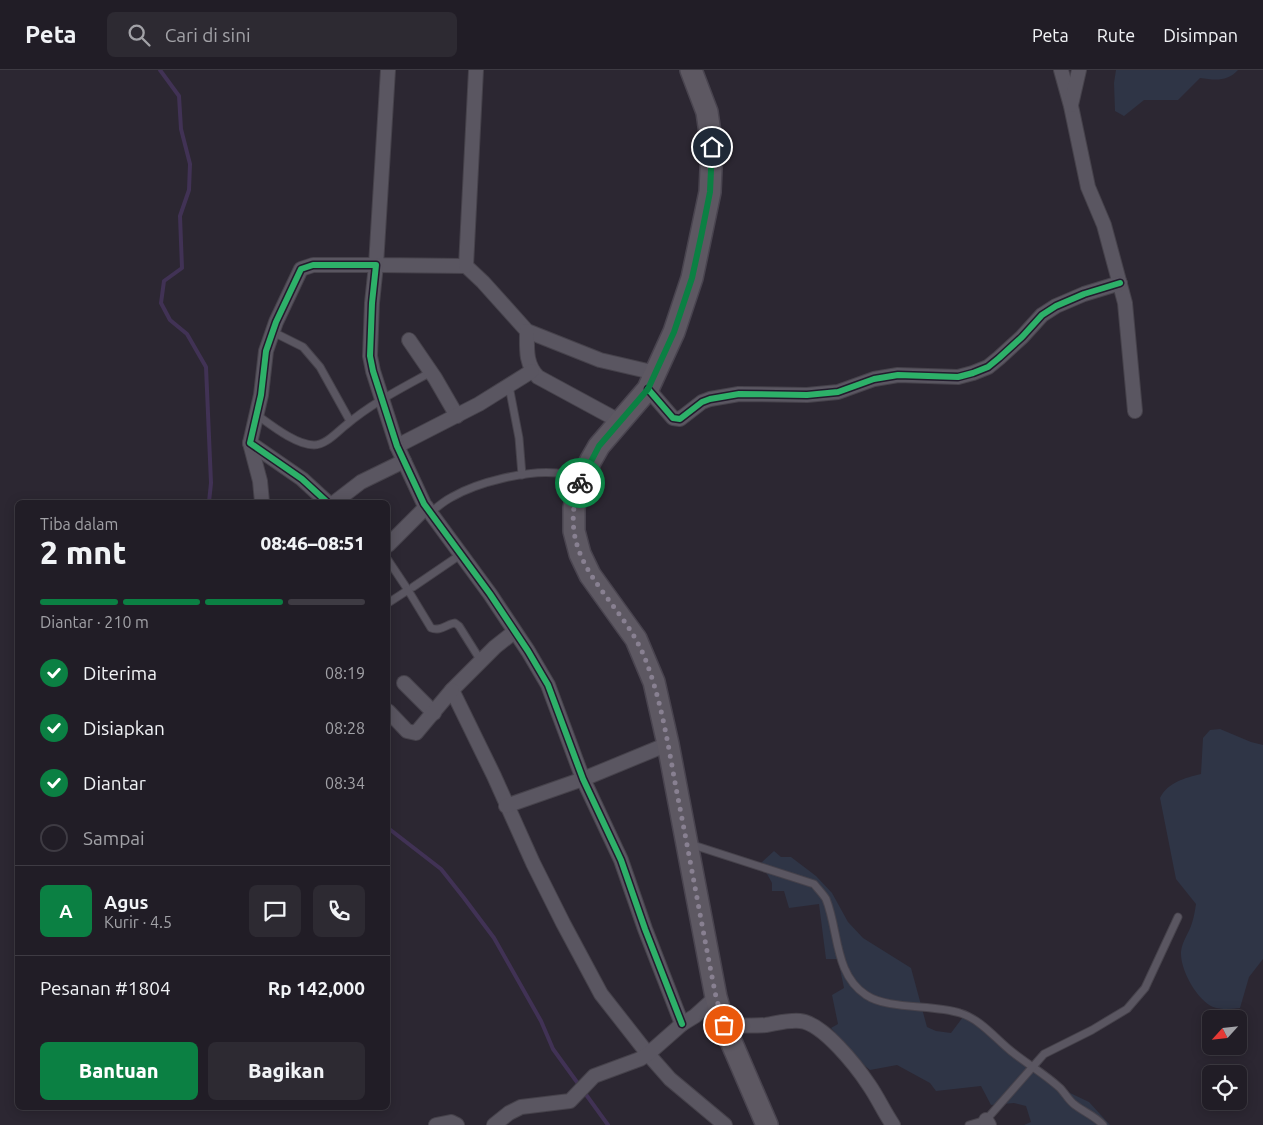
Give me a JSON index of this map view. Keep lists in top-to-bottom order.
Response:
{
  "north": "bottom left",
  "page": {
    "header": "Peta",
    "search": "Cari di sini",
    "nav": ["Peta", "Rute", "Disimpan"],
    "heading": ["2 mnt", "Tiba dalam", "08:46–08:51"],
    "panel": [
      "Agus",
      "Kurir · 4.5",
      "Pesanan #1804",
      "Rp 142,000"
    ],
    "bar": "Diantar · 210 m",
    "list": [
      ["Diterima", "08:19"],
      ["Disiapkan", "08:28"],
      ["Diantar", "08:34"],
      "Sampai"
    ],
    "round": "A",
    "buttons": ["Bantuan", "Bagikan"]
  }
}
